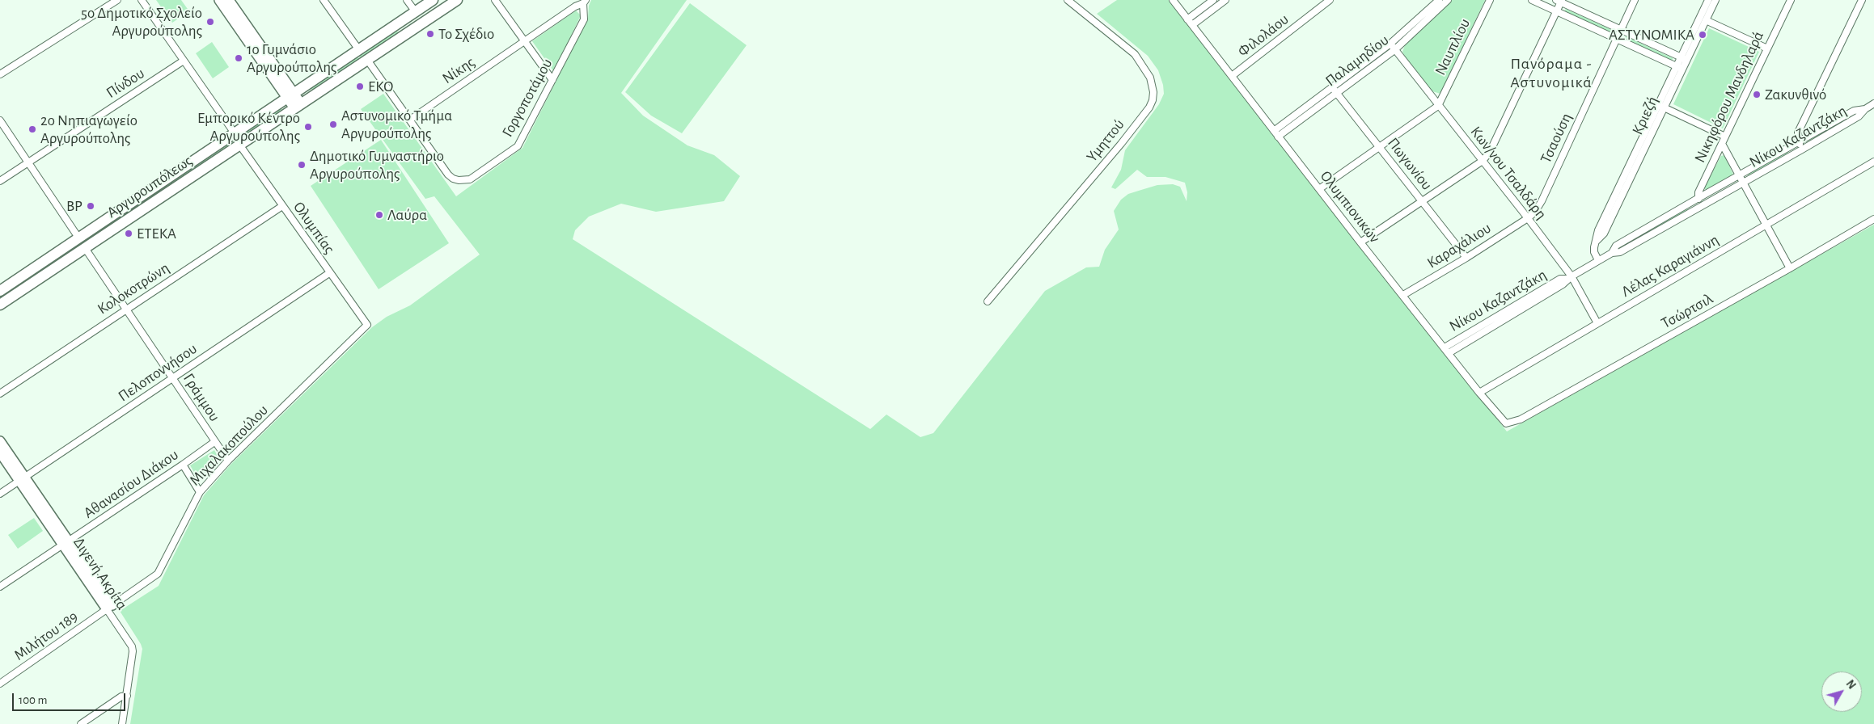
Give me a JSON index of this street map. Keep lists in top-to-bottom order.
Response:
{
  "streets": {
    "main road": ["Αργυρουπόλεως", "Διγενή Ακρίτα"],
    "street": [
      "Φιλολάου",
      "Ναυπλίου",
      "Παλαμηδίου",
      "Νίκης",
      "Πίνδου",
      "Νικηφόρου Μανδηλαρά",
      "Γοργοποτάμου",
      "Κριεζή",
      "Νίκου Καζαντζάκη",
      "Τσαούση",
      "Υμηττού",
      "Πωγωνίου",
      "Κων/νου Τσαλδάρη",
      "Ολυμπιονικών",
      "Ολυμπίας",
      "Καραχάλιου",
      "Λέλας Καραγιάννη",
      "Κολοκοτρώνη",
      "Τσώρτσιλ",
      "Πελοποννήσου",
      "Γράμμου",
      "Μιχαλακοπούλου",
      "Αθανασίου Διάκου",
      "Μιλήτου 189"
    ]
  },
  "crossings": [
    ["Φιλολάου", "Ολυμπιονικών"],
    ["Ναυπλίου", "Κων/νου Τσαλδάρη"],
    ["Παλαμηδίου", "Πωγωνίου"],
    ["Παλαμηδίου", "Κων/νου Τσαλδάρη"],
    ["Παλαμηδίου", "Ολυμπιονικών"],
    ["Νίκης", "Γοργοποτάμου"],
    ["Νικηφόρου Μανδηλαρά", "Νίκου Καζαντζάκη"],
    ["Κριεζή", "Νίκου Καζαντζάκη"],
    ["Νίκου Καζαντζάκη", "Κων/νου Τσαλδάρη"],
    ["Νίκου Καζαντζάκη", "Ολυμπιονικών"],
    ["Τσαούση", "Κων/νου Τσαλδάρη"],
    ["Τσαούση", "Καραχάλιου"],
    ["Πωγωνίου", "Καραχάλιου"],
    ["Κων/νου Τσαλδάρη", "Καραχάλιου"],
    ["Κων/νου Τσαλδάρη", "Λέλας Καραγιάννη"],
    ["Αργυρουπόλεως", "Ολυμπίας"],
    ["Αργυρουπόλεως", "Γράμμου"],
    ["Ολυμπιονικών", "Καραχάλιου"],
    ["Ολυμπιονικών", "Λέλας Καραγιάννη"],
    ["Ολυμπιονικών", "Τσώρτσιλ"],
    ["Ολυμπίας", "Κολοκοτρώνη"],
    ["Ολυμπίας", "Πελοποννήσου"],
    ["Ολυμπίας", "Μιχαλακοπούλου"],
    ["Κολοκοτρώνη", "Γράμμου"],
    ["Πελοποννήσου", "Γράμμου"],
    ["Πελοποννήσου", "Διγενή Ακρίτα"],
    ["Γράμμου", "Μιχαλακοπούλου"],
    ["Γράμμου", "Αθανασίου Διάκου"],
    ["Μιχαλακοπούλου", "Διγενή Ακρίτα"],
    ["Μιχαλακοπούλου", "Μιλήτου 189"],
    ["Αθανασίου Διάκου", "Διγενή Ακρίτα"],
    ["Διγενή Ακρίτα", "Μιλήτου 189"]
  ],
  "districts": ["Πανόραμα - Αστυνομικά"],
  "places": [
    "5ο Δημοτικό Σχολείο Αργυρούπολης",
    "Το Σχέδιο",
    "ΑΣΤΥΝΟΜΙΚΑ",
    "1ο Γυμνάσιο Αργυρούπολης",
    "EKO",
    "Ζακυνθινό",
    "Αστυνομικό Τμήμα Αργυρούπολης",
    "Εμπορικό Κέντρο Αργυρούπολης",
    "2ο Νηπιαγωγείο Αργυρούπολης",
    "Δημοτικό Γυμναστήριο Αργυρούπολης",
    "BP",
    "Λαύρα",
    "ΕΤΕΚΑ"
  ],
  "scale_bar": "100 m",
  "north": "top right"
}
